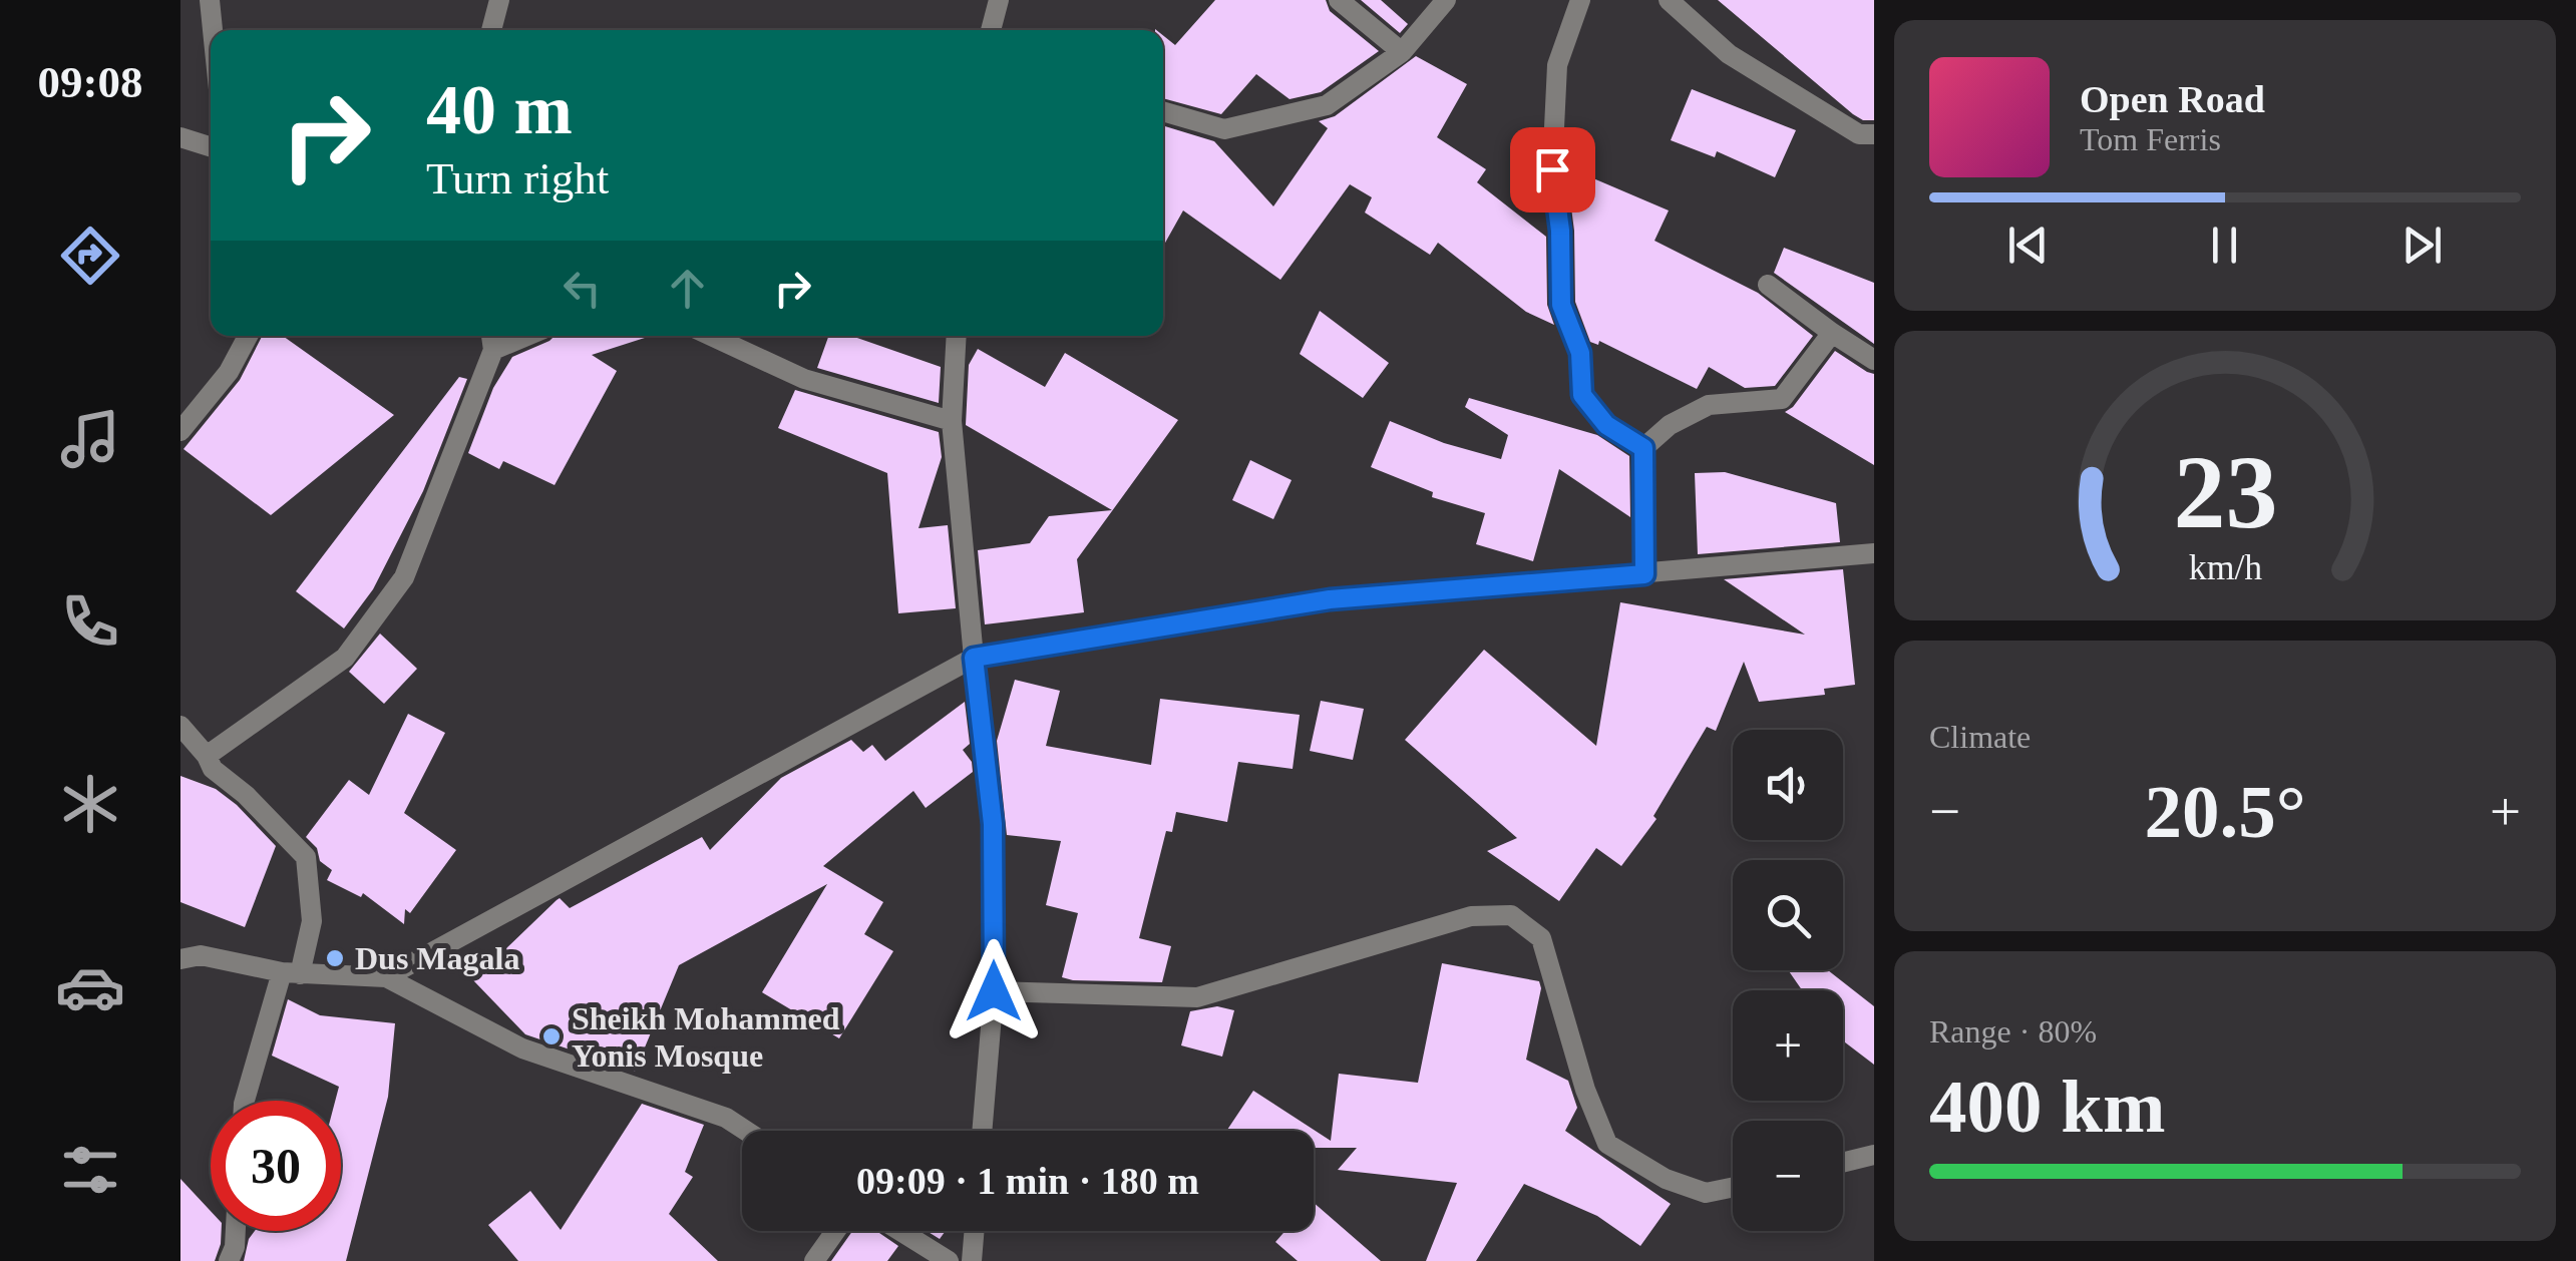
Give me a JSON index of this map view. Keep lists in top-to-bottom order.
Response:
{
  "places": ["Dus Magala", "Sheikh Mohammed Yonis Mosque"],
  "page": {
    "tabs": "09:08",
    "turn": ["40 m", "Turn right"],
    "song": ["Open Road", "Tom Ferris"],
    "tile": [
      "Climate",
      ["Range · 80%", "400 km"]
    ],
    "map_buttons": ["+", "−"],
    "heat": ["−", "20.5°", "+"],
    "limit": "30",
    "trip": "09:09 · 1 min · 180 m",
    "gauge": ["23", "km/h"]
  }
}
